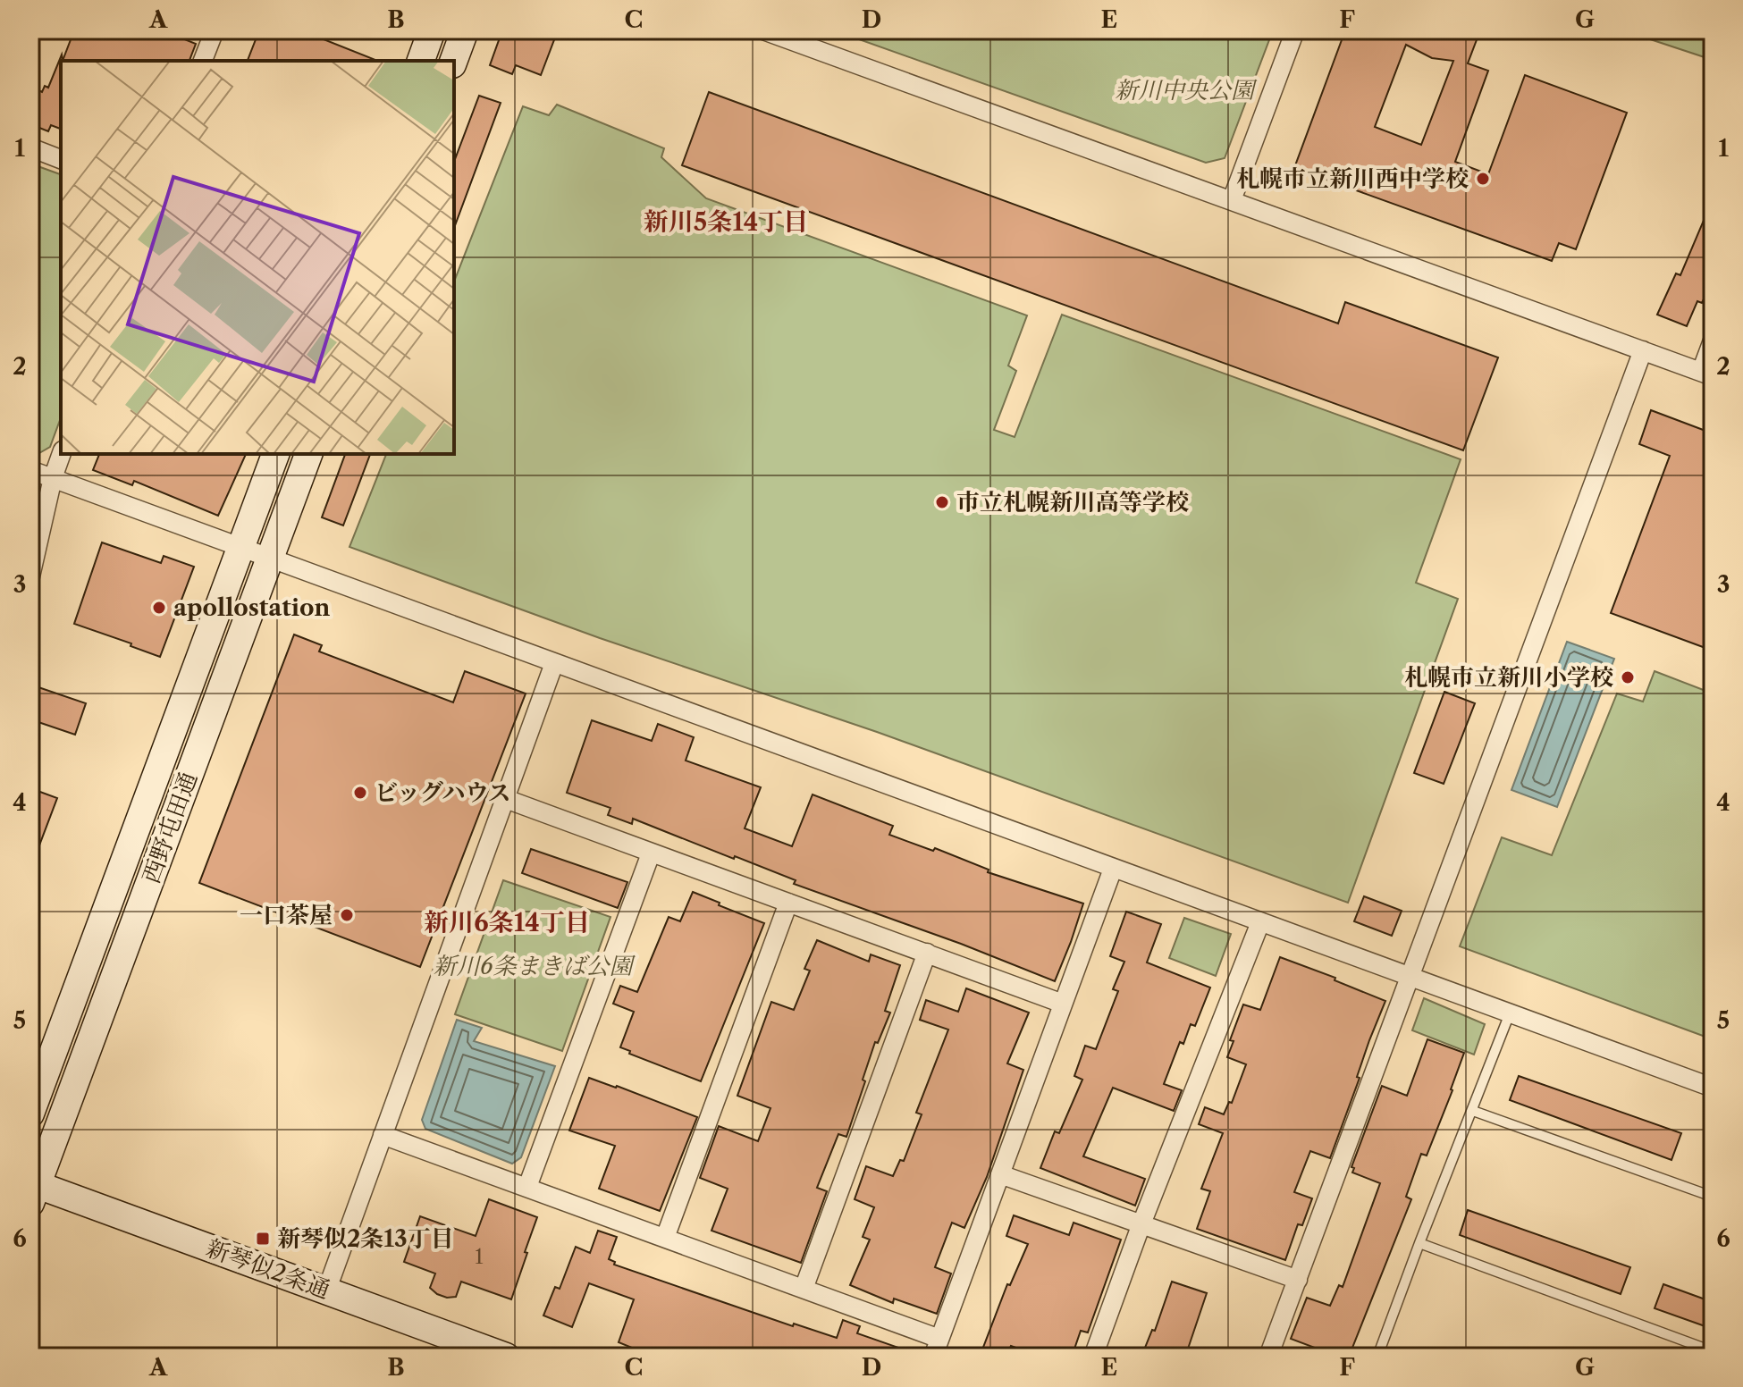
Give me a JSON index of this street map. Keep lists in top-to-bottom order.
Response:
{
  "streets": {
    "street": ["西野屯田通", "新琴似2条通"]
  },
  "crossings": [
    ["西野屯田通", "新琴似2条通"]
  ],
  "districts": ["新川5条14丁目", "新川6条14丁目"],
  "parks": ["新川中央公園", "新川6条まきば公園"],
  "places": {
    "other": [
      "札幌市立新川西中学校",
      "市立札幌新川高等学校",
      "apollostation",
      "札幌市立新川小学校",
      "ビッグハウス",
      "一口茶屋"
    ],
    "transit": ["新琴似2条13丁目"]
  },
  "house_numbers": ["1"],
  "grid": {
    "columns": [
      "A",
      "B",
      "C",
      "D",
      "E",
      "F",
      "G"
    ],
    "rows": [
      "1",
      "2",
      "3",
      "4",
      "5",
      "6"
    ]
  }
}
